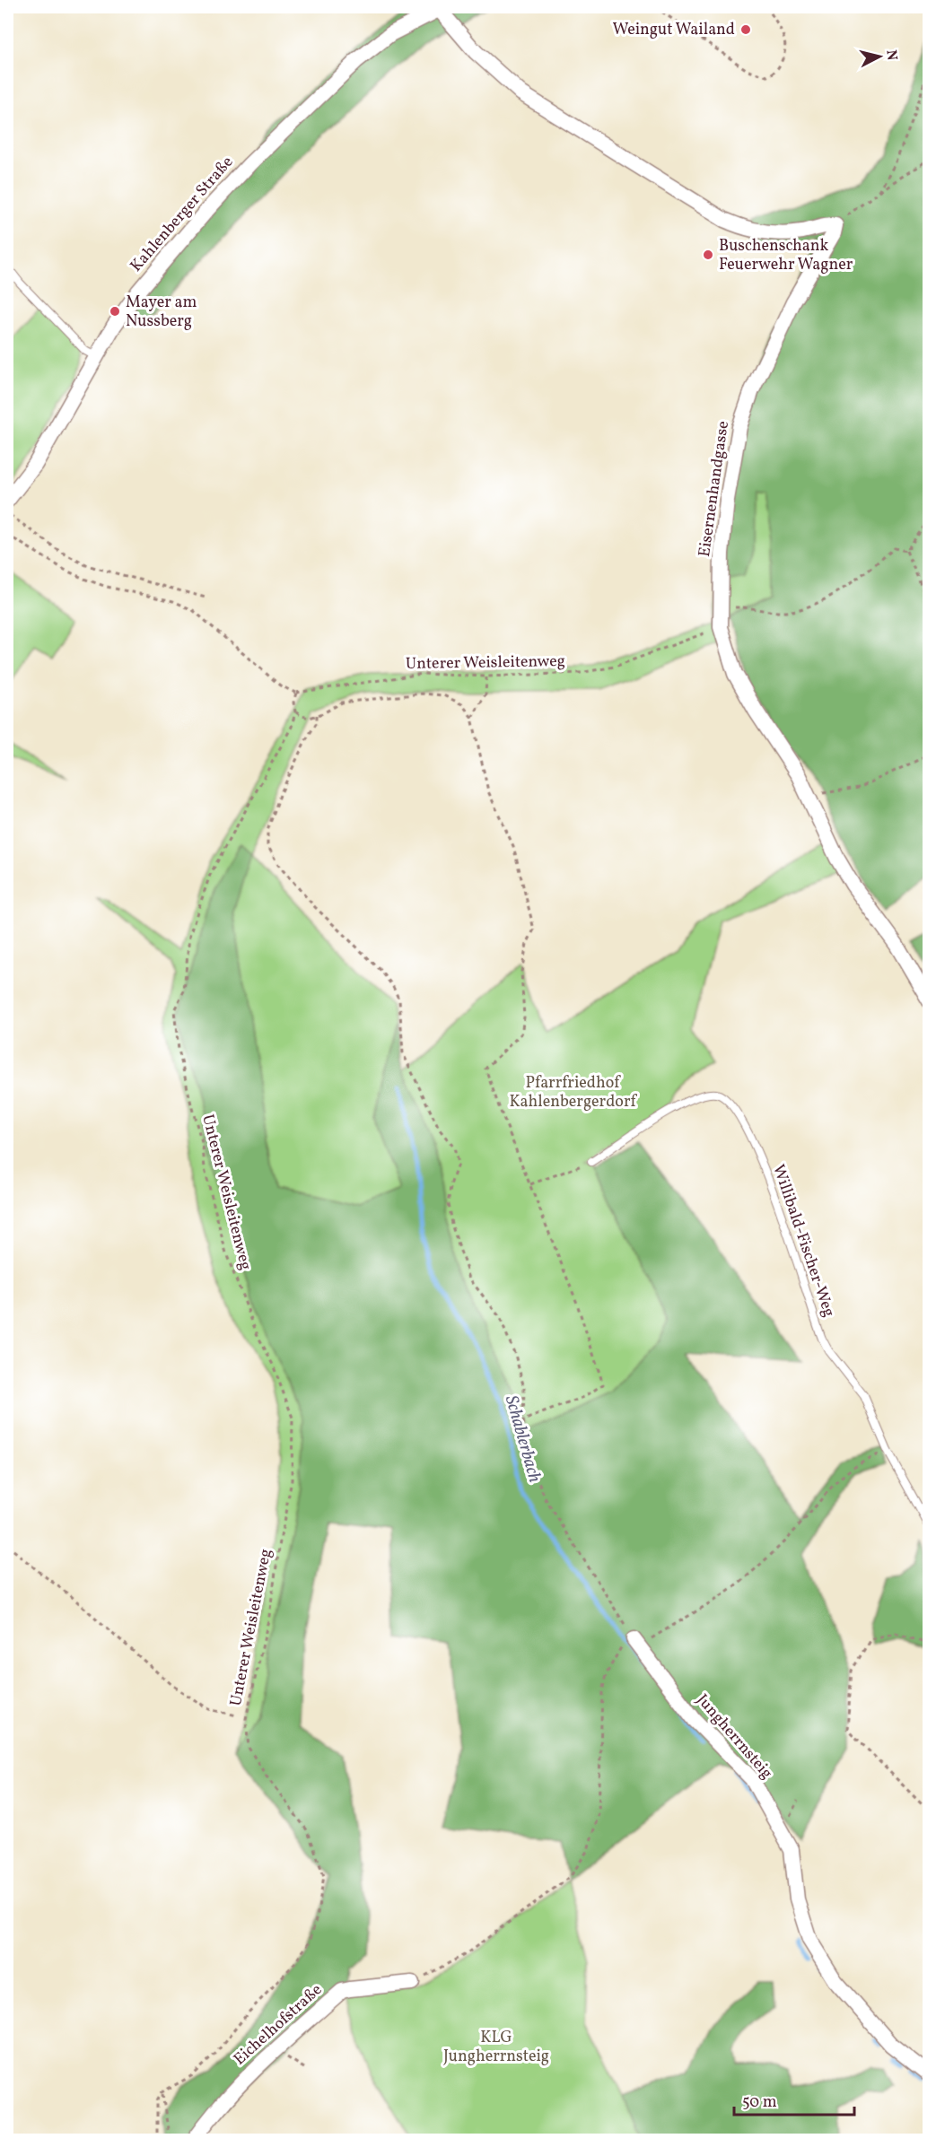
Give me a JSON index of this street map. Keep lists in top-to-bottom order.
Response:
{
  "streets": {
    "street": [
      "Kahlenberger Straße",
      "Eisernenhandgasse",
      "Jungherrnsteig",
      "Eichelhofstraße"
    ],
    "lane": ["Willibald-Fischer-Weg"],
    "path": ["Unterer Weisleitenweg"]
  },
  "crossings": [
    ["Eisernenhandgasse", "Unterer Weisleitenweg"]
  ],
  "water": ["Schablerbach"],
  "parks": ["Pfarrfriedhof Kahlenbergerdorf", "KLG Jungherrnsteig"],
  "places": ["Weingut Wailand", "Buschenschank Feuerwehr Wagner", "Mayer am Nussberg"],
  "scale_bar": "50 m",
  "north": "right"
}
